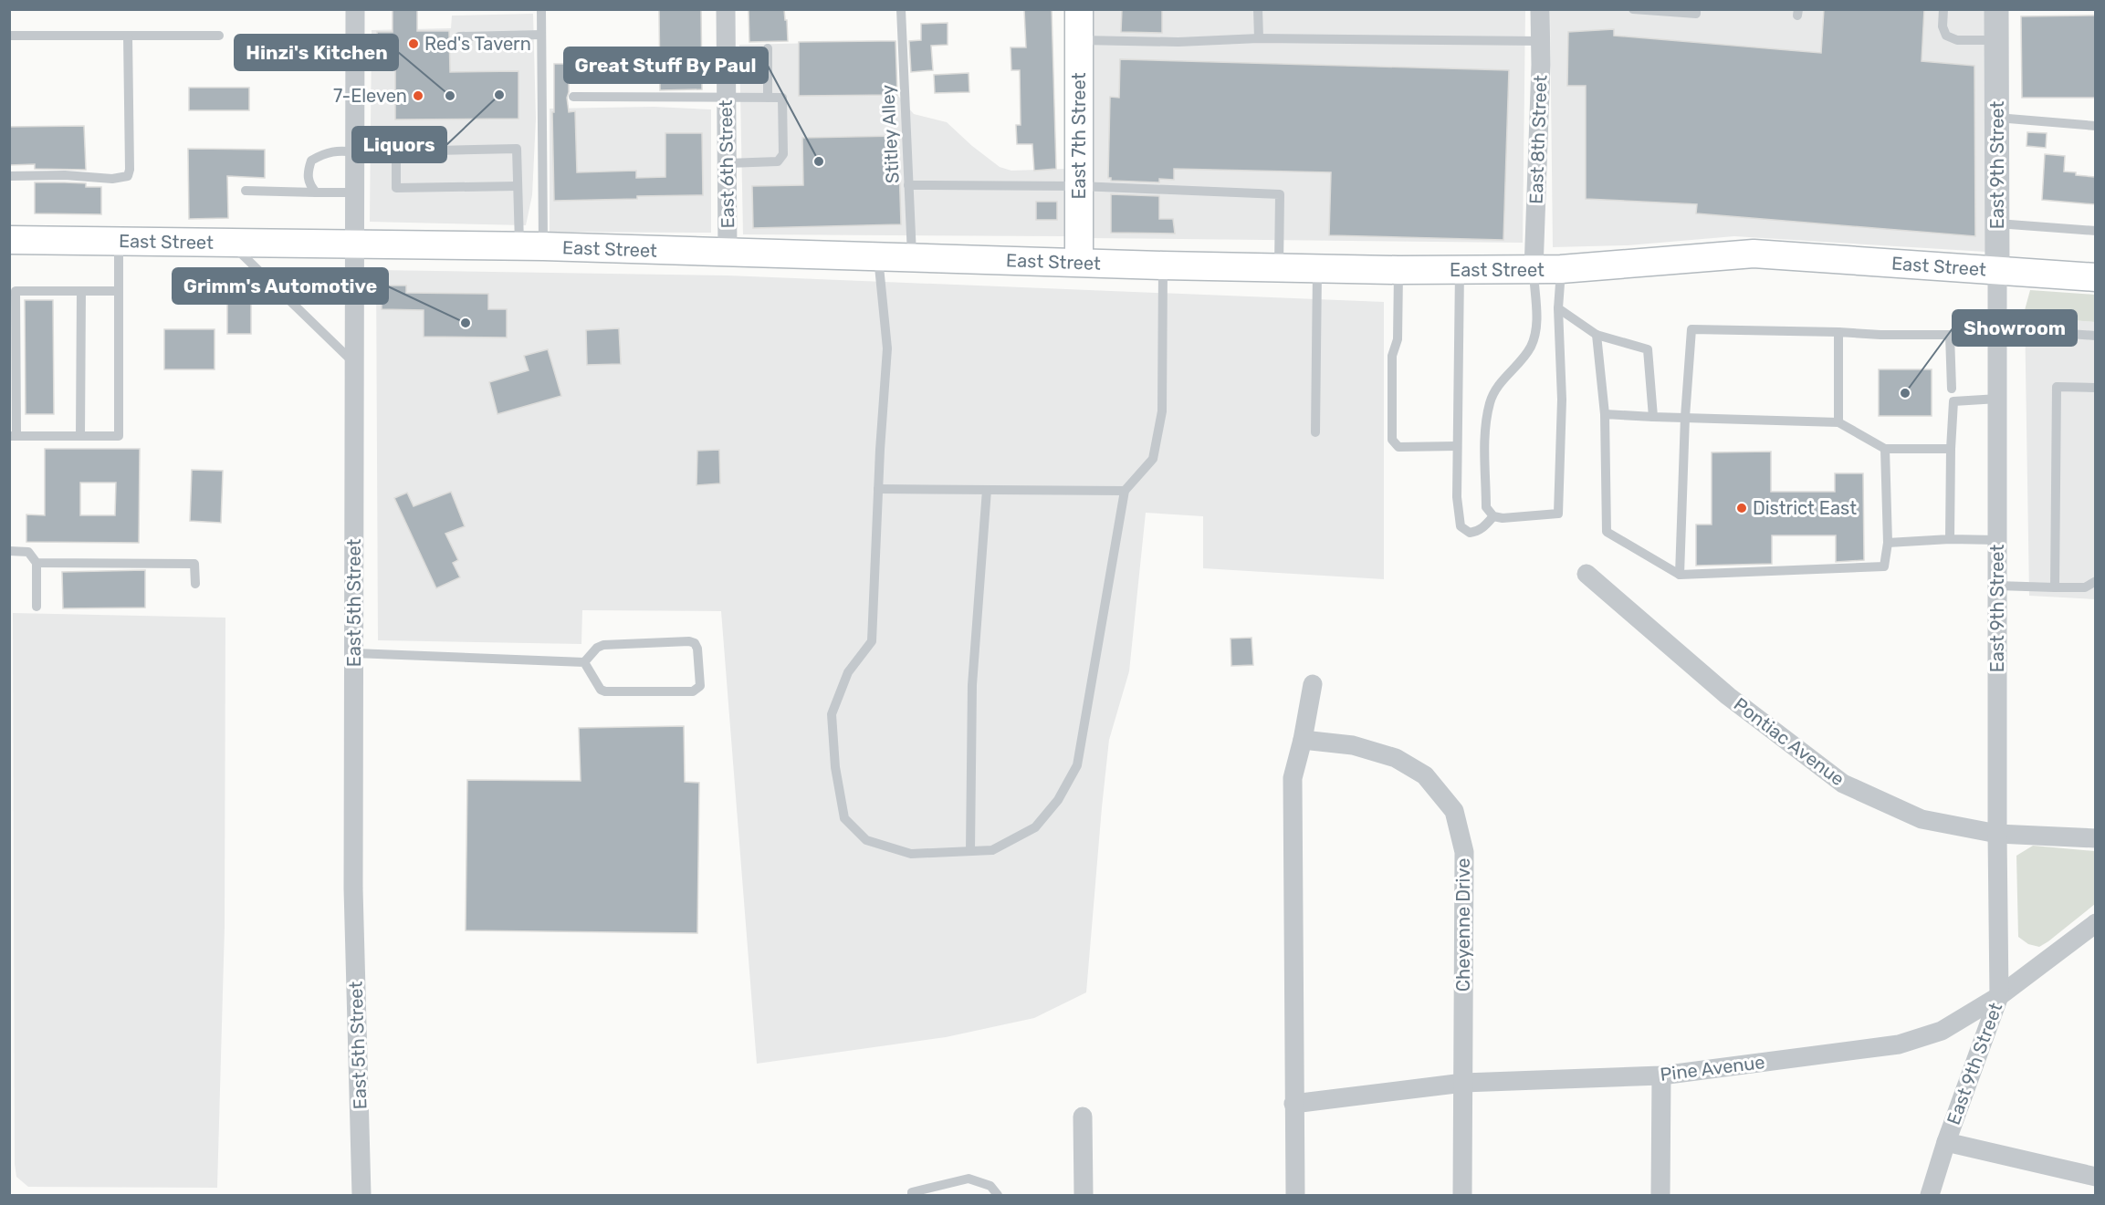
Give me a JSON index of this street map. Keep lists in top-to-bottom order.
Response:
{
  "streets": {
    "main road": ["East 7th Street", "East Street"],
    "street": [
      "East 8th Street",
      "East 6th Street",
      "East 9th Street",
      "East 5th Street",
      "Pontiac Avenue",
      "Cheyenne Drive",
      "Pine Avenue"
    ],
    "lane": ["Stitley Alley"]
  },
  "crossings": [
    ["Stitley Alley", "East Street"],
    ["East 7th Street", "East Street"],
    ["East 8th Street", "East Street"],
    ["East 6th Street", "East Street"],
    ["East 9th Street", "East Street"],
    ["East 9th Street", "Pontiac Avenue"],
    ["East 9th Street", "Pine Avenue"],
    ["East Street", "East 5th Street"],
    ["Cheyenne Drive", "Pine Avenue"]
  ],
  "places": [
    "Red's Tavern",
    "Liquors",
    "7-Eleven",
    "Hinzi's Kitchen",
    "Great Stuff By Paul",
    "Grimm's Automotive",
    "Showroom",
    "District East"
  ]
}
